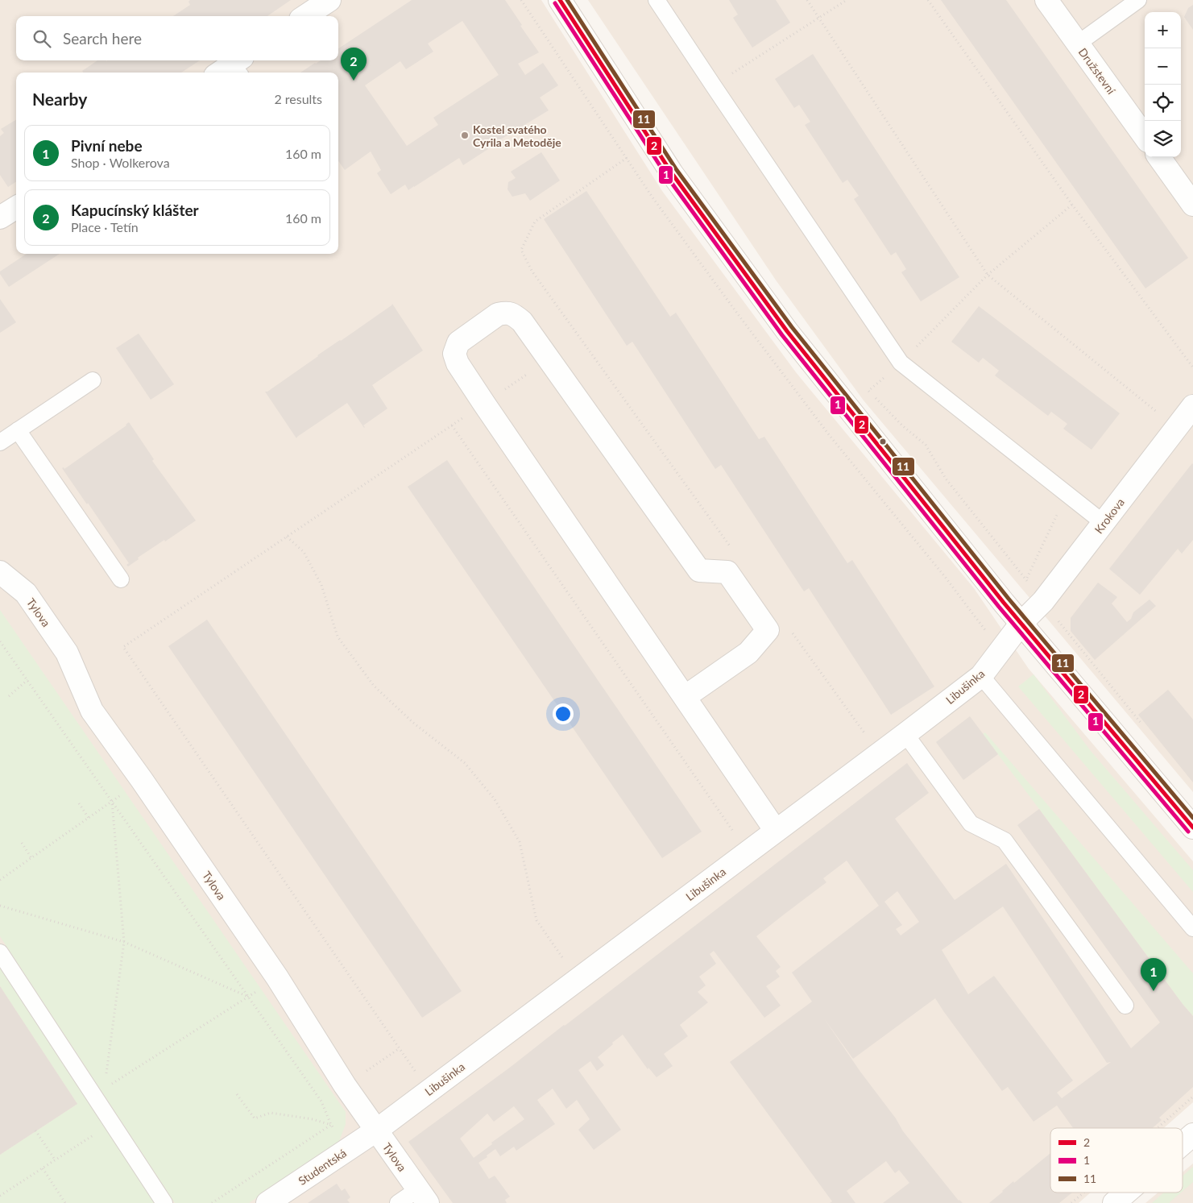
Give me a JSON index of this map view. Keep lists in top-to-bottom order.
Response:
{
  "streets": {
    "street": [
      "Družstevní",
      "Krokova",
      "Tylova",
      "Libušinka",
      "Studentská"
    ]
  },
  "crossings": [
    ["Krokova", "Libušinka"],
    ["Tylova", "Libušinka"],
    ["Tylova", "Studentská"],
    ["Libušinka", "Studentská"]
  ],
  "places": ["Kostel svatého Cyrila a Metoděje"],
  "lines": ["transit line 2", "transit line 11", "transit line 1"],
  "legend": ["2", "1", "11"],
  "page": {
    "map_buttons": ["+", "−"],
    "search": "Search here",
    "pins": ["2", "1"],
    "heading": ["Nearby", "2 results"],
    "list": [
      {
        "mark": "1",
        "name": "Pivní nebe",
        "note": "Shop · Wolkerova",
        "value": "160 m"
      },
      {
        "mark": "2",
        "name": "Kapucínský klášter",
        "note": "Place · Tetín",
        "value": "160 m"
      }
    ]
  }
}
